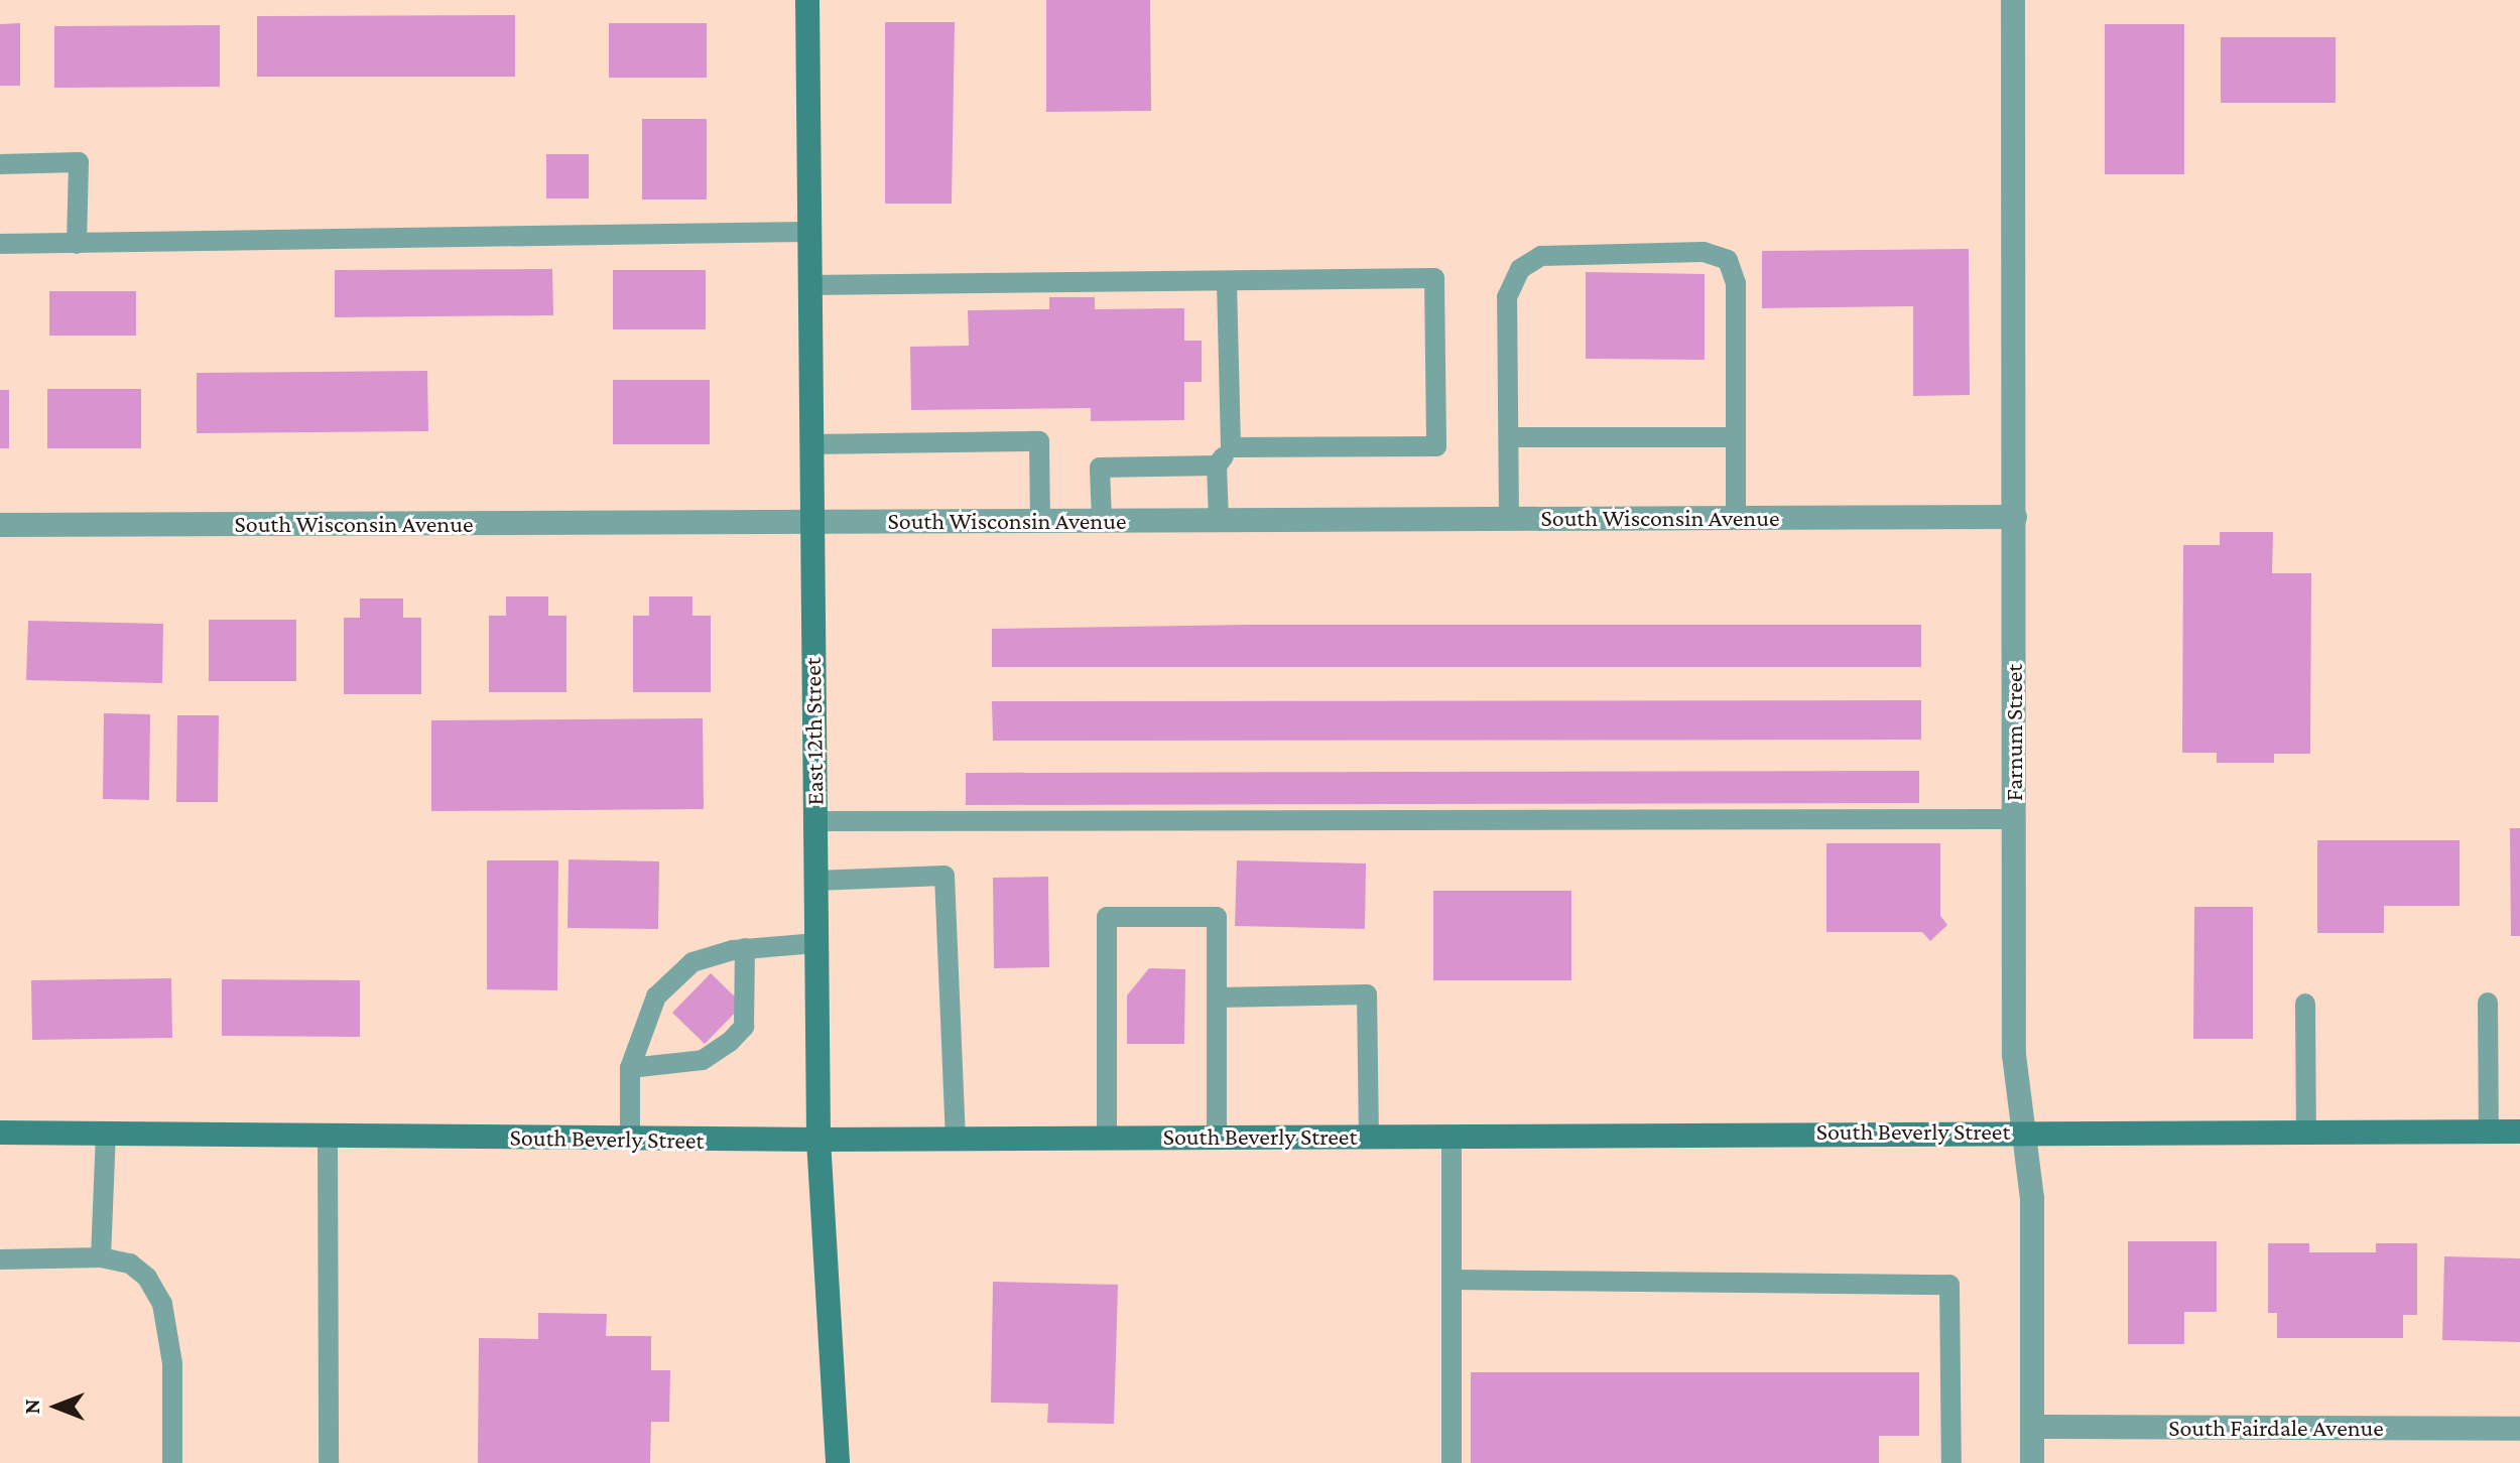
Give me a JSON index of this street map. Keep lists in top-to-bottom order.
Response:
{
  "streets": {
    "main road": ["East 12th Street", "South Beverly Street"],
    "street": ["South Wisconsin Avenue", "Farnum Street", "South Fairdale Avenue"]
  },
  "crossings": [
    ["South Wisconsin Avenue", "East 12th Street"],
    ["South Wisconsin Avenue", "Farnum Street"],
    ["East 12th Street", "South Beverly Street"],
    ["Farnum Street", "South Beverly Street"],
    ["Farnum Street", "South Fairdale Avenue"]
  ],
  "north": "left"
}
